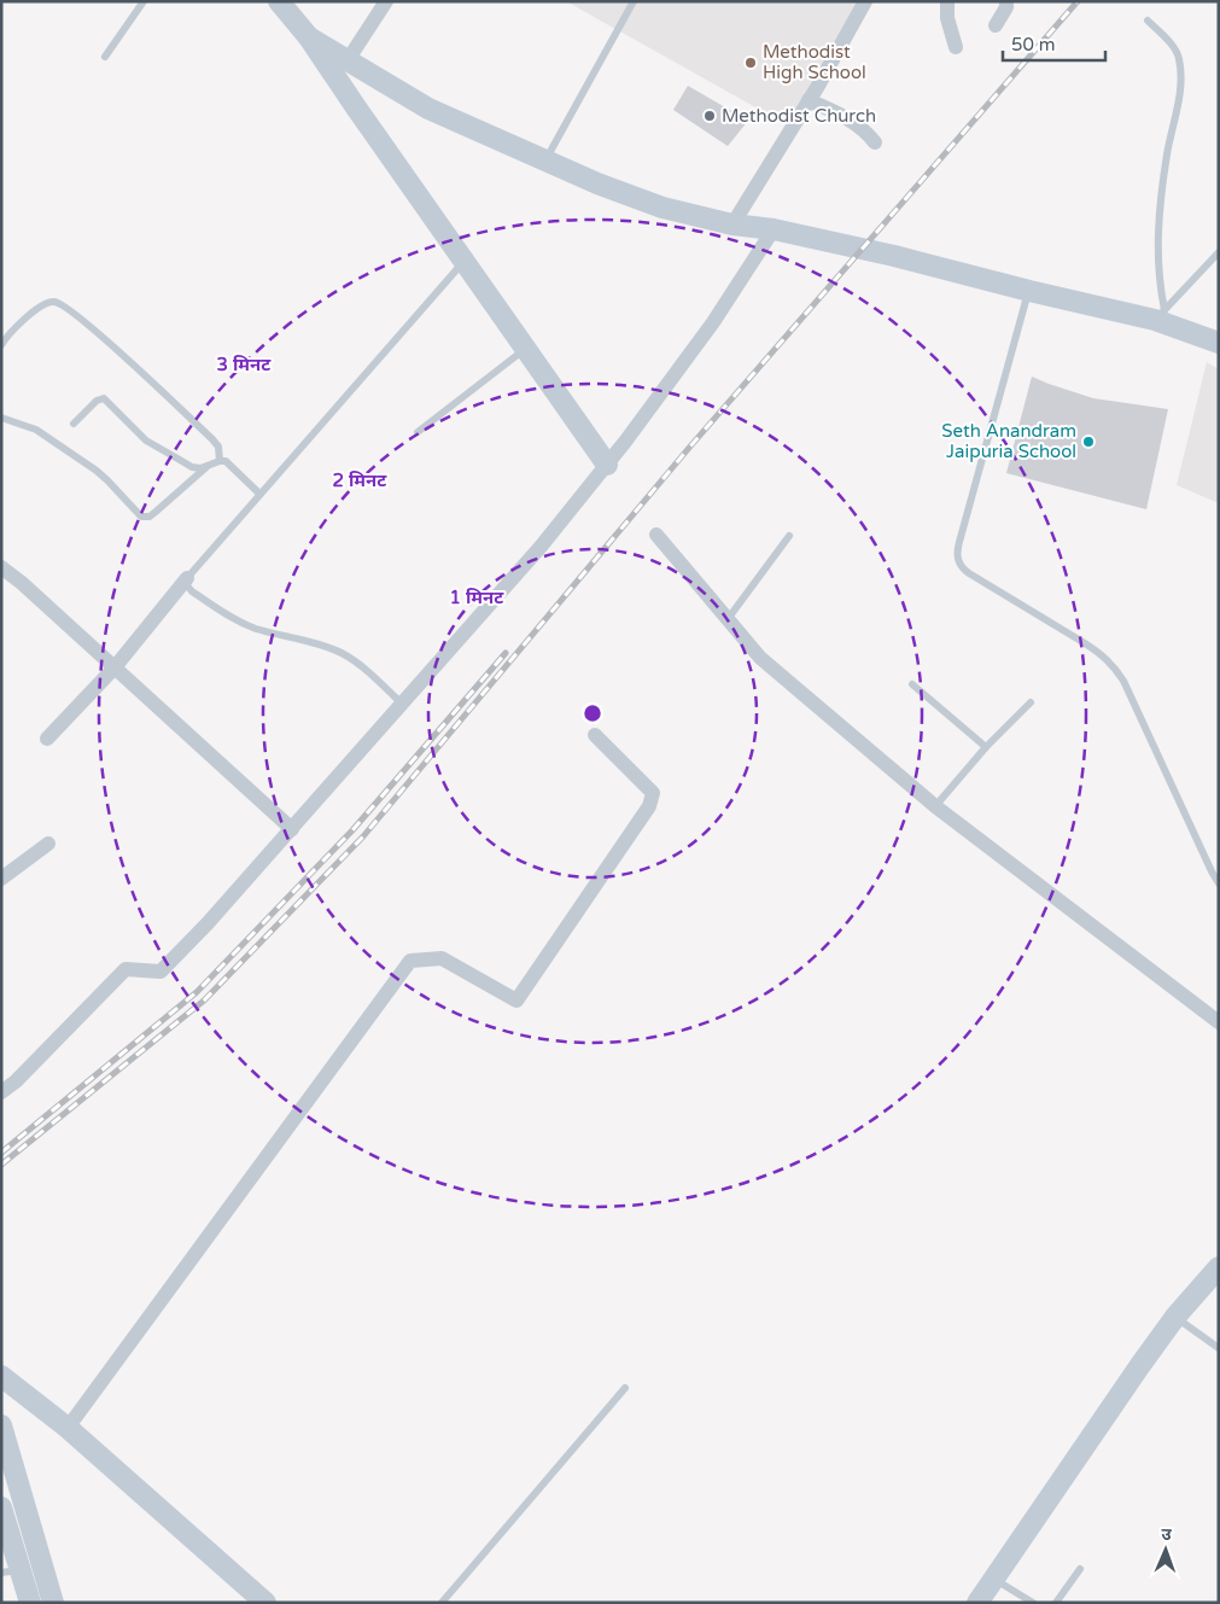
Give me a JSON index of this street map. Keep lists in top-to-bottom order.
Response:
{
  "places": ["Methodist High School", "Methodist Church", "Seth Anandram Jaipuria School"],
  "scale_bar": "50 m",
  "north": "top",
  "rings": ["3 मिनट", "2 मिनट", "1 मिनट"]
}
